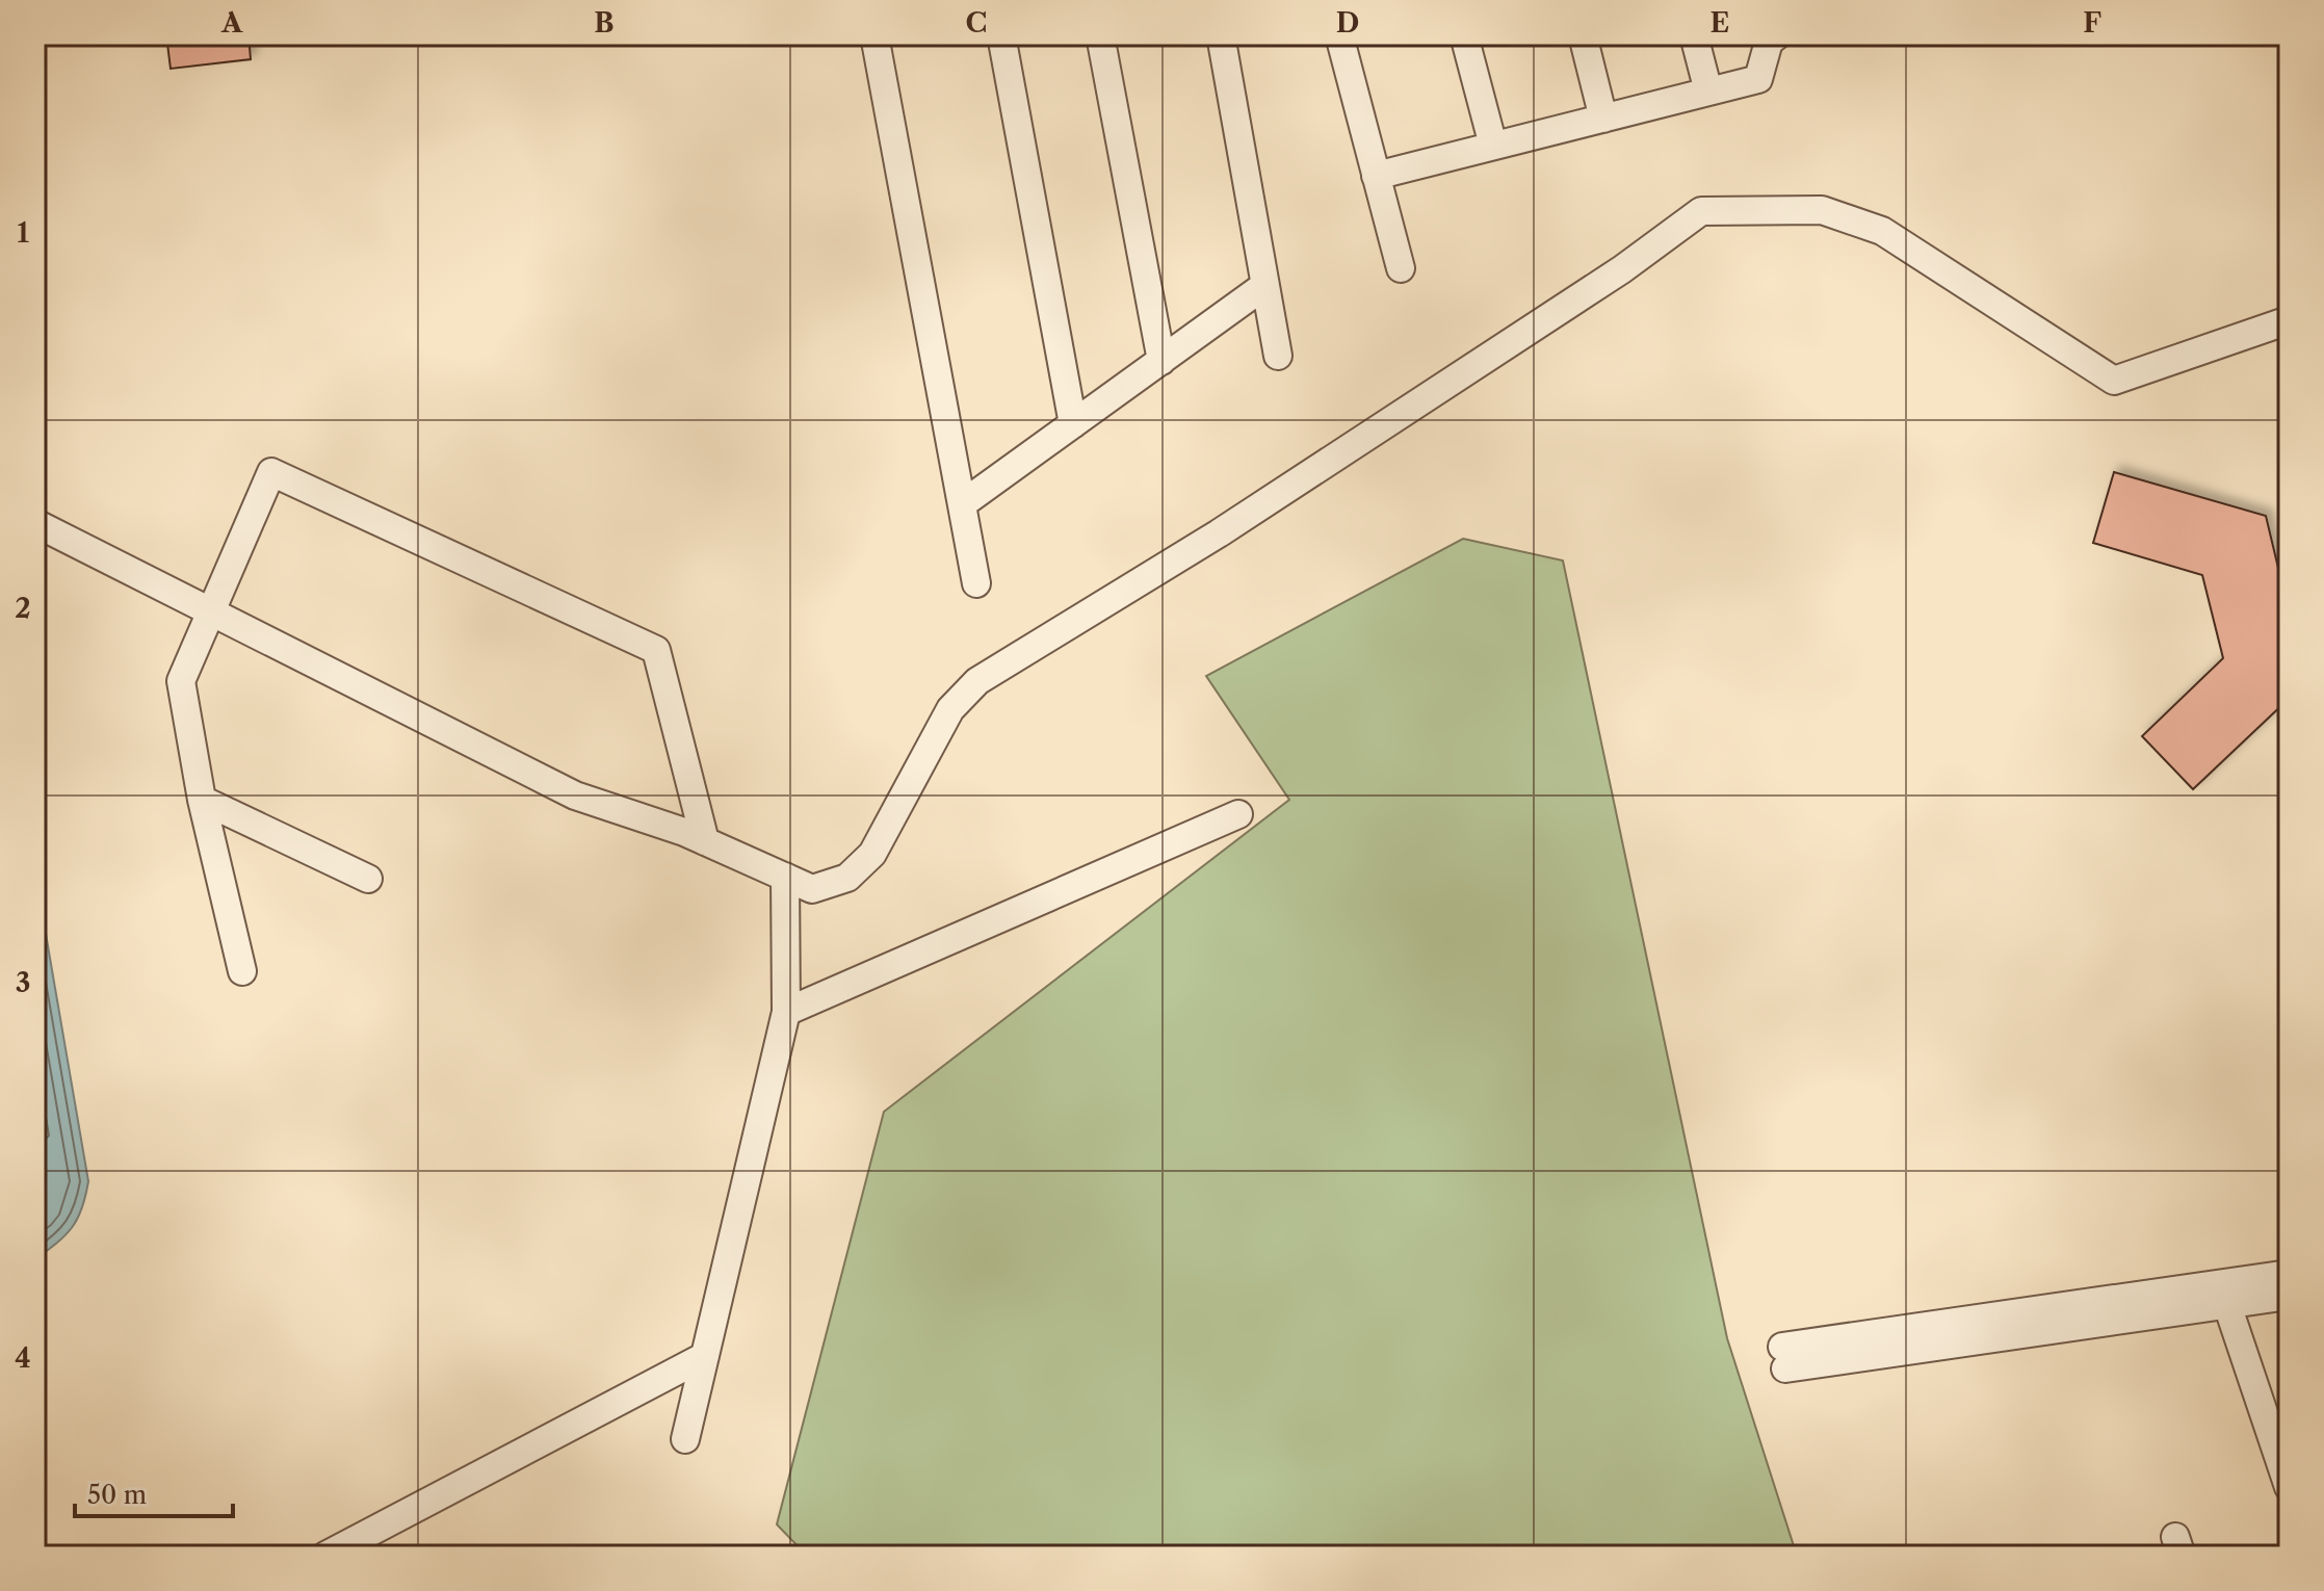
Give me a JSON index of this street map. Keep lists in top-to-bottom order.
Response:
{
  "scale_bar": "50 m",
  "grid": {
    "columns": [
      "A",
      "B",
      "C",
      "D",
      "E",
      "F"
    ],
    "rows": [
      "1",
      "2",
      "3",
      "4"
    ]
  }
}
